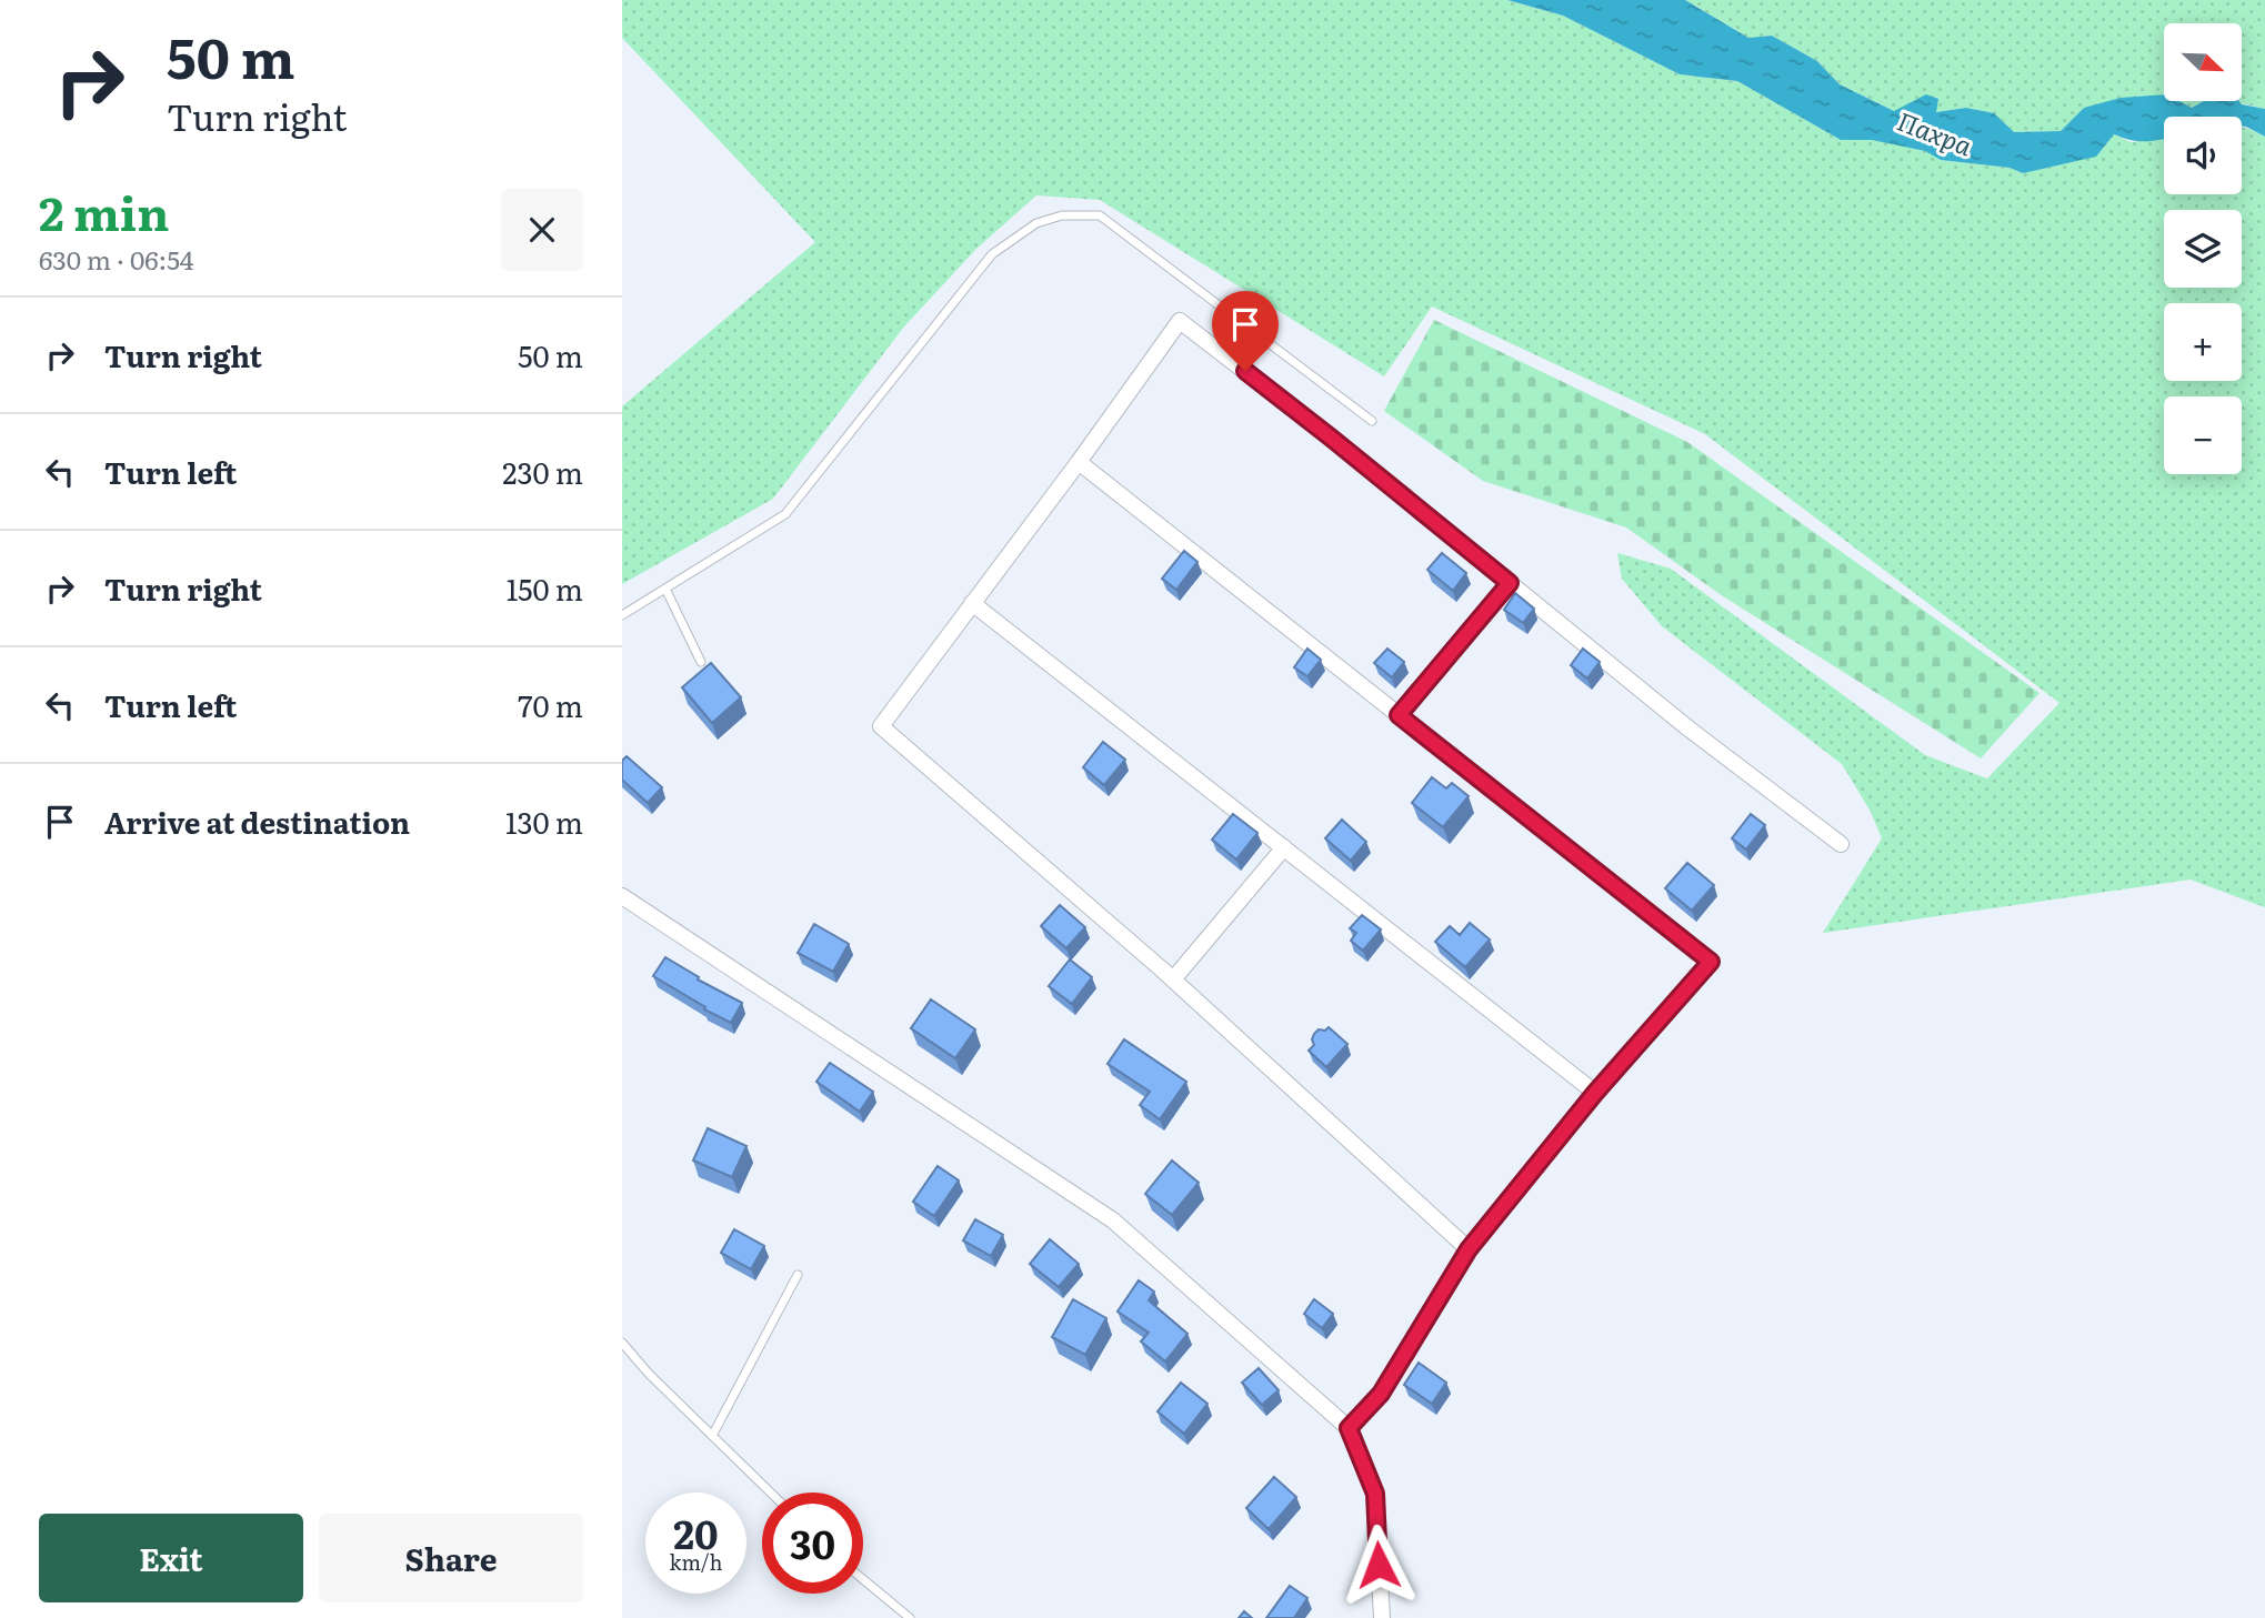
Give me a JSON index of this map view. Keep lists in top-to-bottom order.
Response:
{
  "water": ["Пахра"],
  "north": "bottom right",
  "page": {
    "turn": ["50 m", "Turn right"],
    "map_buttons": ["+", "−"],
    "heading": ["2 min", "630 m · 06:54"],
    "list": [
      {
        "name": "Turn right",
        "value": "50 m"
      },
      {
        "name": "Turn left",
        "value": "230 m"
      },
      {
        "name": "Turn right",
        "value": "150 m"
      },
      {
        "name": "Turn left",
        "value": "70 m"
      },
      {
        "name": "Arrive at destination",
        "value": "130 m"
      }
    ],
    "speed": "20 km/h",
    "limit": "30",
    "buttons": ["Exit", "Share"]
  }
}
